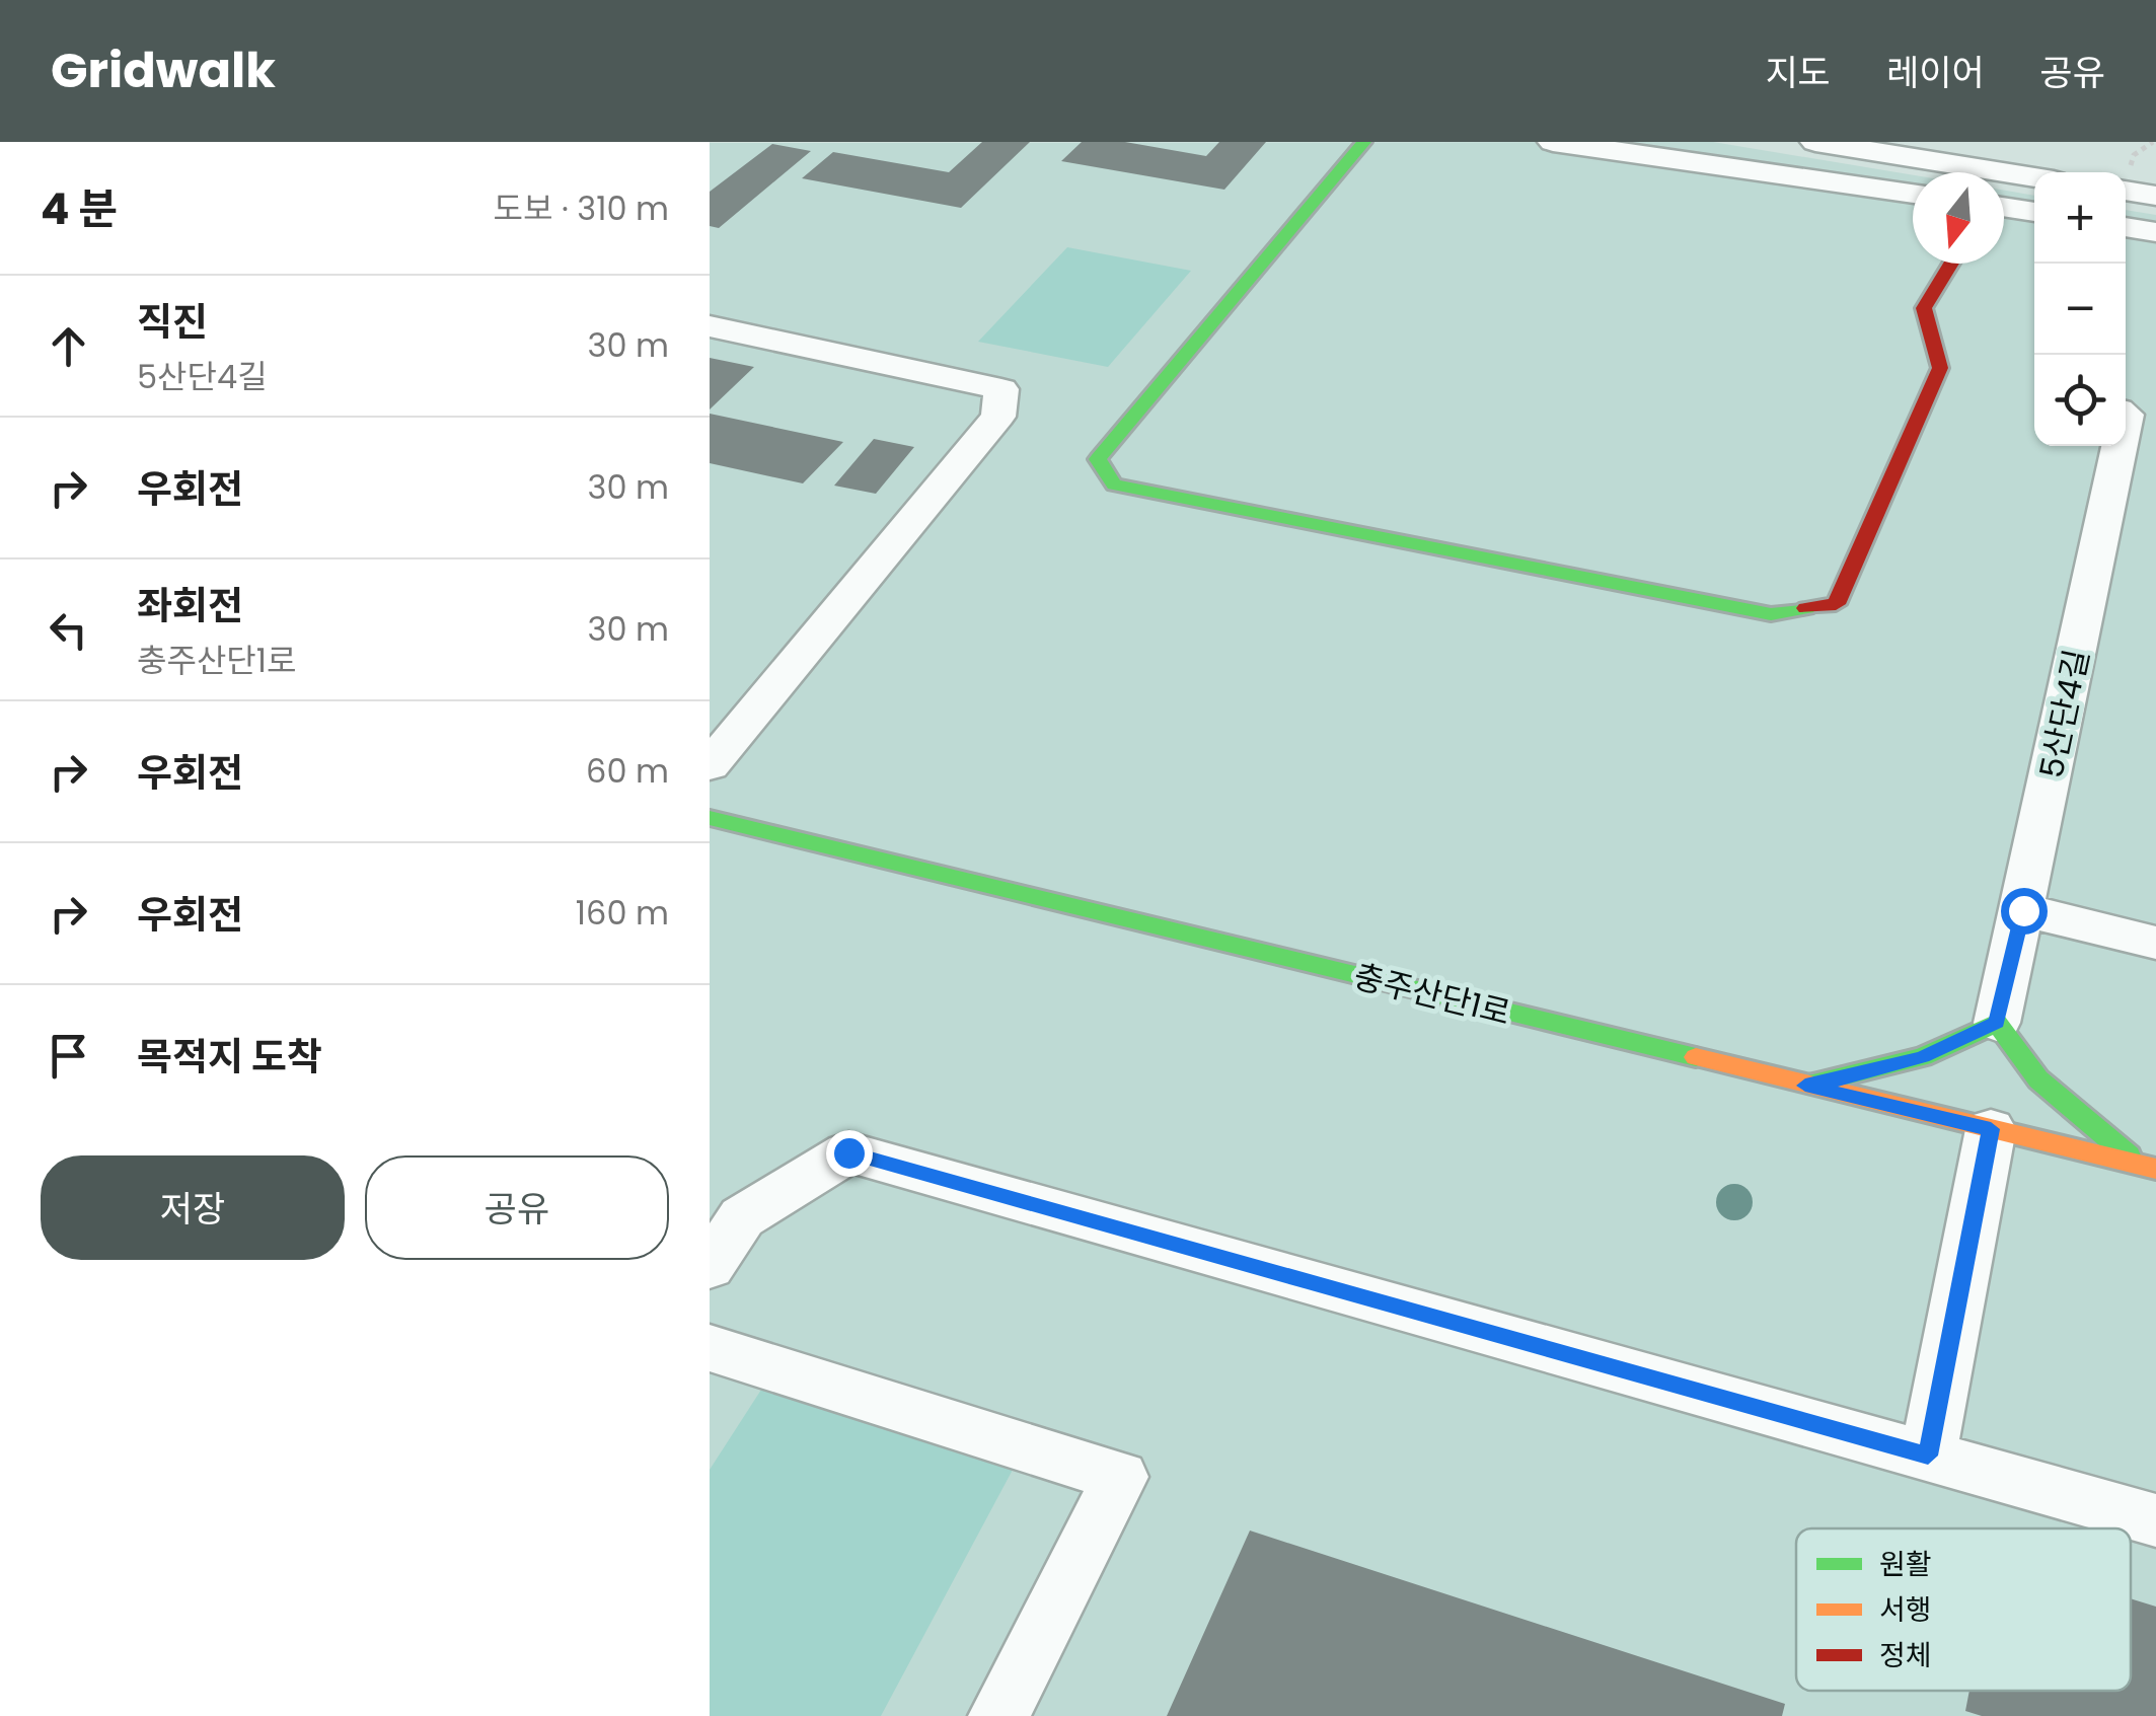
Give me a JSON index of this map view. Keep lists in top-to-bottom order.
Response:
{
  "streets": {
    "street": ["5산단4길", "충주산단1로"]
  },
  "legend": ["원활", "서행", "정체"],
  "north": "bottom",
  "page": {
    "header": "Gridwalk",
    "nav": ["지도", "레이어", "공유"],
    "heading": ["4 분", "도보 · 310 m"],
    "map_buttons": ["+", "−"],
    "list": [
      ["직진", "5산단4길", "30 m"],
      ["우회전", "30 m"],
      ["좌회전", "충주산단1로", "30 m"],
      ["우회전", "60 m"],
      ["우회전", "160 m"],
      "목적지 도착"
    ],
    "buttons": ["저장", "공유"]
  }
}
